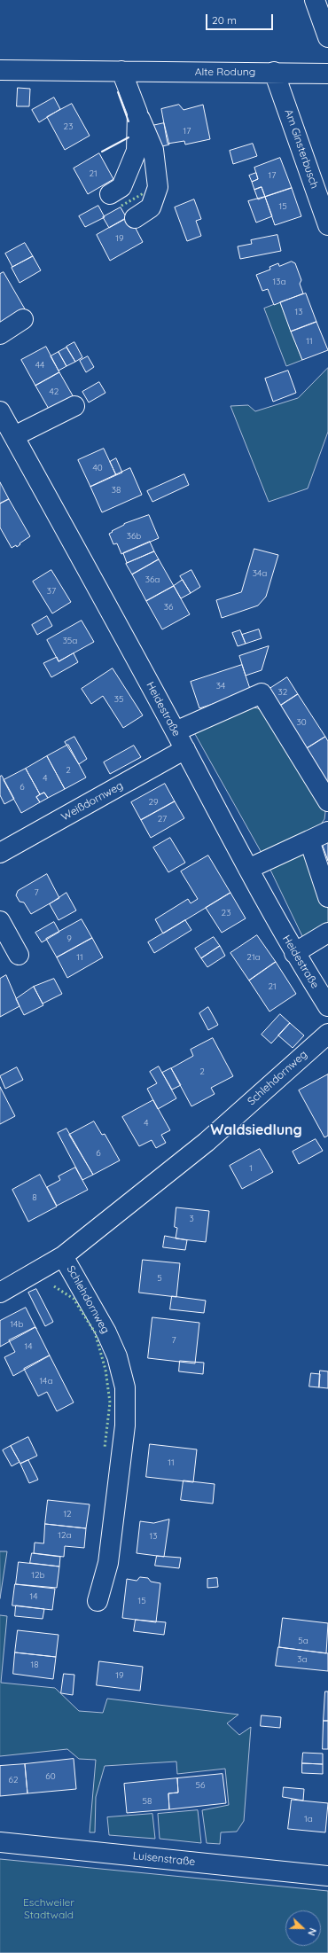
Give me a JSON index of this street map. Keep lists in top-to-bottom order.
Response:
{
  "streets": {
    "street": [
      "Alte Rodung",
      "Am Ginsterbusch",
      "Heidestraße",
      "Weißdornweg",
      "Schlehdornweg",
      "Luisenstraße"
    ]
  },
  "crossings": [
    ["Alte Rodung", "Am Ginsterbusch"],
    ["Heidestraße", "Weißdornweg"]
  ],
  "districts": ["Waldsiedlung"],
  "parks": ["Eschweiler Stadtwald"],
  "house_numbers": [
    "23",
    "17",
    "21",
    "17",
    "15",
    "19",
    "13a",
    "13",
    "11",
    "44",
    "42",
    "40",
    "38",
    "36b",
    "34a",
    "36a",
    "37",
    "36",
    "35a",
    "34",
    "32",
    "35",
    "30",
    "2",
    "4",
    "6",
    "29",
    "27",
    "7",
    "23",
    "9",
    "11",
    "21a",
    "21",
    "2",
    "4",
    "6",
    "1",
    "8",
    "3",
    "5",
    "14b",
    "7",
    "14",
    "14a",
    "11",
    "12",
    "12a",
    "13",
    "12b",
    "14",
    "15",
    "5a",
    "3a",
    "18",
    "19",
    "60",
    "62",
    "56",
    "58",
    "1a"
  ],
  "scale_bar": "20 m",
  "north": "right"
}
